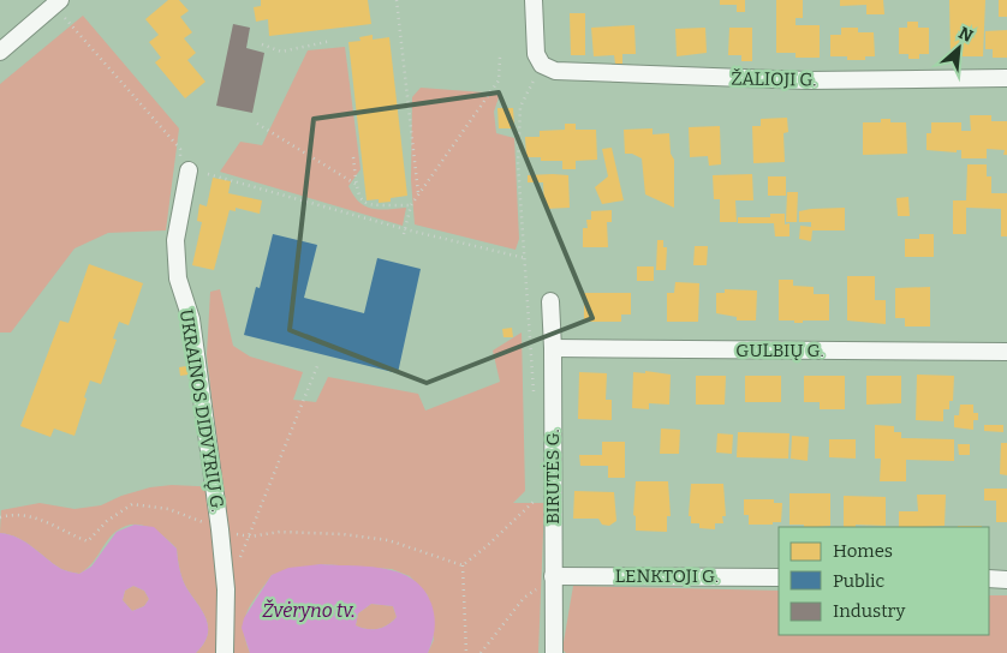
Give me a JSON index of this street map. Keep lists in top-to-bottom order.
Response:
{
  "streets": {
    "street": [
      "ŽALIOJI G.",
      "GULBIŲ G.",
      "UKRAINOS DIDVYRIŲ G.",
      "BIRUTĖS G.",
      "LENKTOJI G."
    ]
  },
  "crossings": [
    ["GULBIŲ G.", "BIRUTĖS G."],
    ["BIRUTĖS G.", "LENKTOJI G."]
  ],
  "water": ["Žvėryno tv."],
  "legend": ["Homes", "Public", "Industry"],
  "north": "top right"
}
